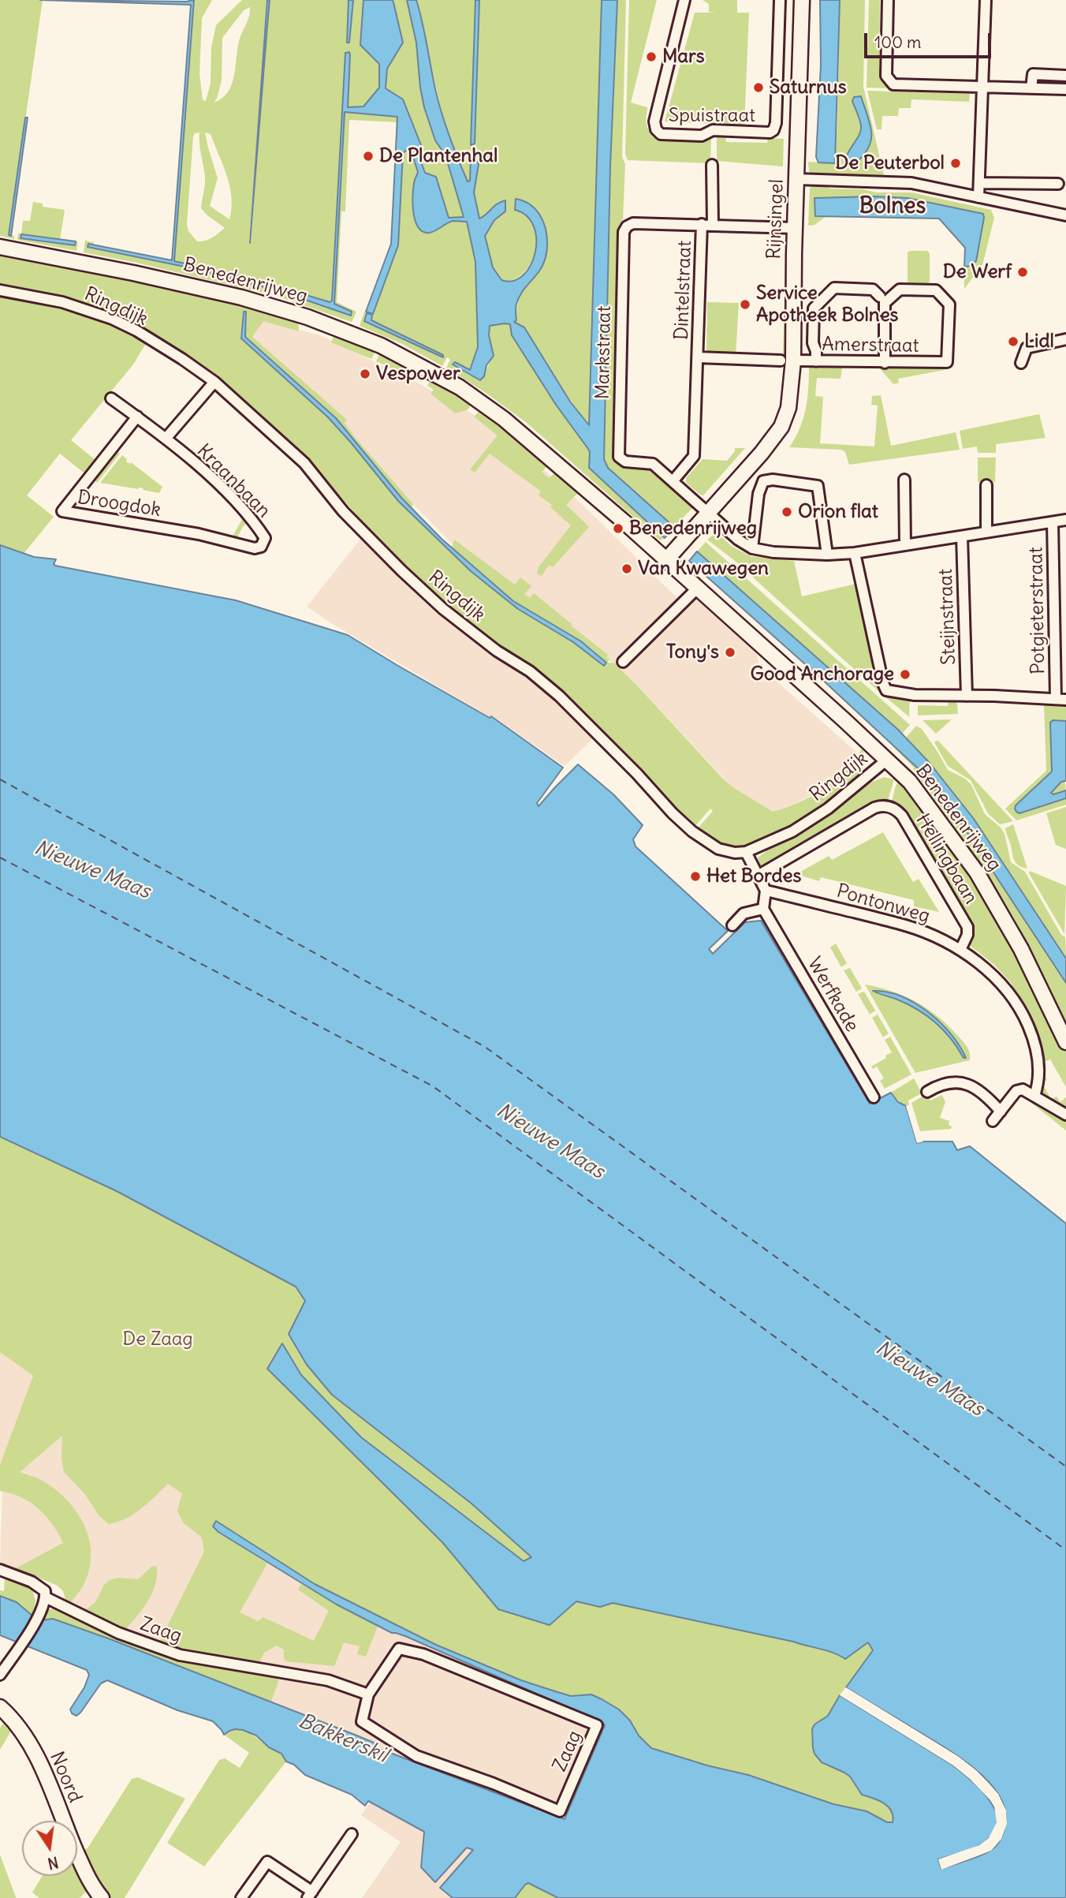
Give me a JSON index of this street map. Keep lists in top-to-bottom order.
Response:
{
  "streets": {
    "street": [
      "Spuistraat",
      "Rijnsingel",
      "Benedenrijweg",
      "Dintelstraat",
      "Ringdijk",
      "Amerstraat",
      "Markstraat",
      "Kraanbaan",
      "Droogdok",
      "Potgieterstraat",
      "Steijnstraat",
      "Hellingbaan",
      "Pontonweg",
      "Werfkade",
      "Zaag",
      "Noord"
    ]
  },
  "crossings": [
    ["Rijnsingel", "Benedenrijweg"],
    ["Rijnsingel", "Dintelstraat"],
    ["Rijnsingel", "Amerstraat"],
    ["Rijnsingel", "Markstraat"],
    ["Benedenrijweg", "Ringdijk"],
    ["Dintelstraat", "Amerstraat"],
    ["Dintelstraat", "Markstraat"],
    ["Kraanbaan", "Droogdok"],
    ["Hellingbaan", "Pontonweg"]
  ],
  "districts": ["Bolnes"],
  "water": ["Nieuwe Maas", "Bakkerskil"],
  "parks": ["De Zaag"],
  "places": [
    "Mars",
    "Saturnus",
    "De Plantenhal",
    "De Peuterbol",
    "De Werf",
    "Service Apotheek Bolnes",
    "Lidl",
    "Vespower",
    "Orion flat",
    "Benedenrijweg",
    "Van Kwawegen",
    "Tony's",
    "Good Anchorage",
    "Het Bordes"
  ],
  "scale_bar": "100 m",
  "north": "bottom"
}
